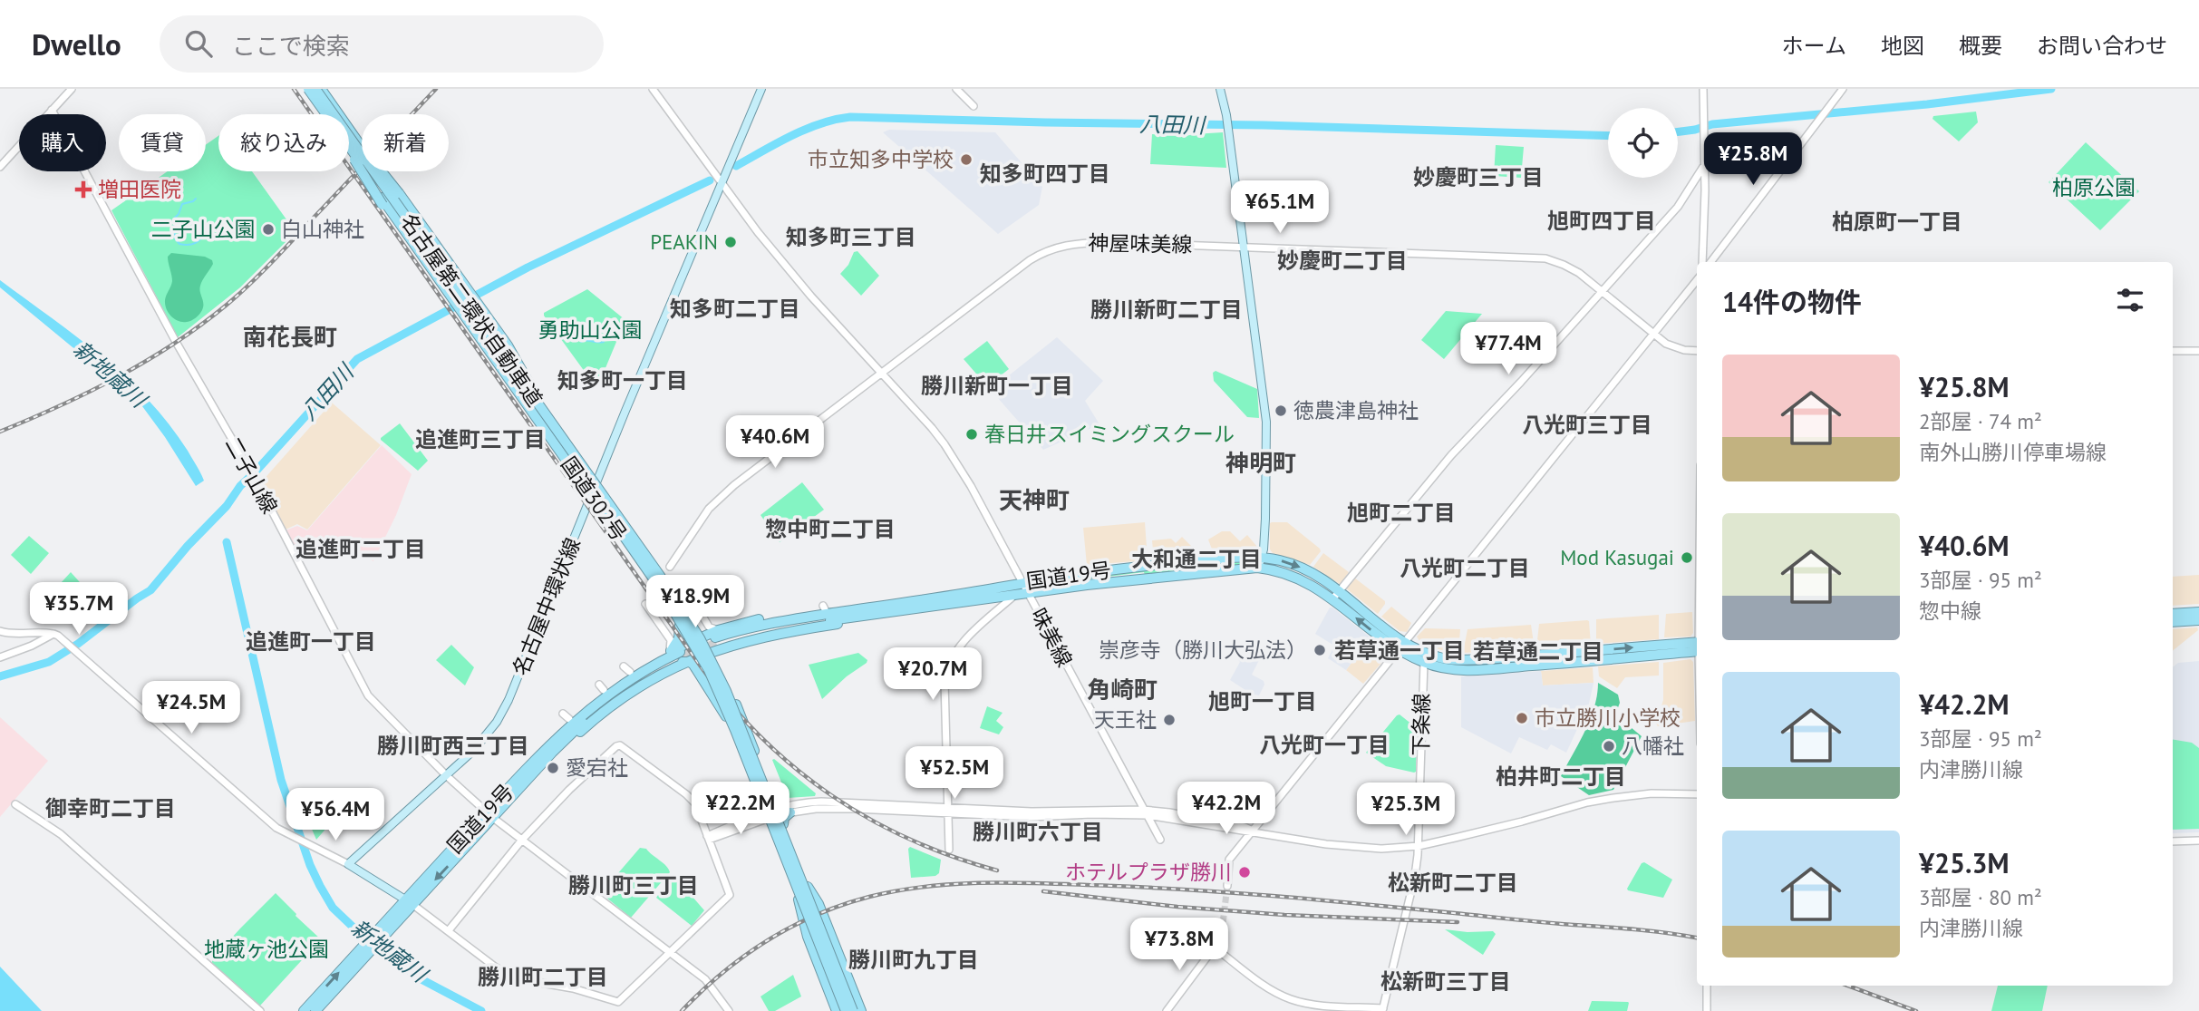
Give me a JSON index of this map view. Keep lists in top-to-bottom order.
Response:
{
  "streets": {
    "highway": ["名古屋第二環状自動車道", "国道302号", "国道19号"],
    "main road": ["名古屋中環状線"],
    "street": [
      "神屋味美線",
      "二子山線",
      "味美線",
      "下条線"
    ]
  },
  "crossings": [
    ["神屋味美線", "味美線"],
    ["名古屋第二環状自動車道", "国道302号"],
    ["二子山線", "国道19号"],
    ["二子山線", "名古屋中環状線"],
    ["国道302号", "国道19号"],
    ["国道302号", "名古屋中環状線"],
    ["国道19号", "味美線"],
    ["国道19号", "下条線"]
  ],
  "districts": [
    "知多町四丁目",
    "妙慶町三丁目",
    "旭町四丁目",
    "柏原町一丁目",
    "知多町三丁目",
    "妙慶町二丁目",
    "知多町二丁目",
    "勝川新町二丁目",
    "南花長町",
    "知多町一丁目",
    "勝川新町一丁目",
    "八光町三丁目",
    "追進町三丁目",
    "神明町",
    "天神町",
    "旭町二丁目",
    "惣中町二丁目",
    "追進町二丁目",
    "大和通二丁目",
    "八光町二丁目",
    "追進町一丁目",
    "若草通一丁目",
    "若草通二丁目",
    "角崎町",
    "旭町一丁目",
    "八光町一丁目",
    "勝川町西三丁目",
    "柏井町二丁目",
    "御幸町二丁目",
    "勝川町六丁目",
    "松新町二丁目",
    "勝川町三丁目",
    "勝川町九丁目",
    "勝川町二丁目",
    "松新町三丁目"
  ],
  "water": ["八田川", "新地蔵川"],
  "parks": [
    "柏原公園",
    "二子山公園",
    "勇助山公園",
    "地蔵ヶ池公園"
  ],
  "places": {
    "other": [
      "市立知多中学校",
      "白山神社",
      "PEAKIN",
      "徳農津島神社",
      "春日井スイミングスクール",
      "Mod Kasugai",
      "崇彦寺（勝川大弘法）",
      "市立勝川小学校",
      "天王社",
      "八幡社",
      "愛宕社",
      "ホテルプラザ勝川"
    ],
    "health": ["増田医院"]
  },
  "page": {
    "header": "Dwello",
    "search": "ここで検索",
    "nav": [
      "ホーム",
      "地図",
      "概要",
      "お問い合わせ"
    ],
    "chip": [
      "購入",
      "賃貸",
      "絞り込み",
      "新着"
    ],
    "price": [
      "¥25.8M",
      "¥65.1M",
      "¥77.4M",
      "¥40.6M",
      "¥18.9M",
      "¥35.7M",
      "¥20.7M",
      "¥24.5M",
      "¥52.5M",
      "¥22.2M",
      "¥42.2M",
      "¥25.3M",
      "¥56.4M",
      "¥73.8M"
    ],
    "heading": "14件の物件",
    "list": [
      {
        "name": "¥25.8M",
        "note": "2部屋 · 74 m² · 南外山勝川停車場線"
      },
      {
        "name": "¥40.6M",
        "note": "3部屋 · 95 m² · 惣中線"
      },
      {
        "name": "¥42.2M",
        "note": "3部屋 · 95 m² · 内津勝川線"
      },
      {
        "name": "¥25.3M",
        "note": "3部屋 · 80 m² · 内津勝川線"
      }
    ]
  }
}
